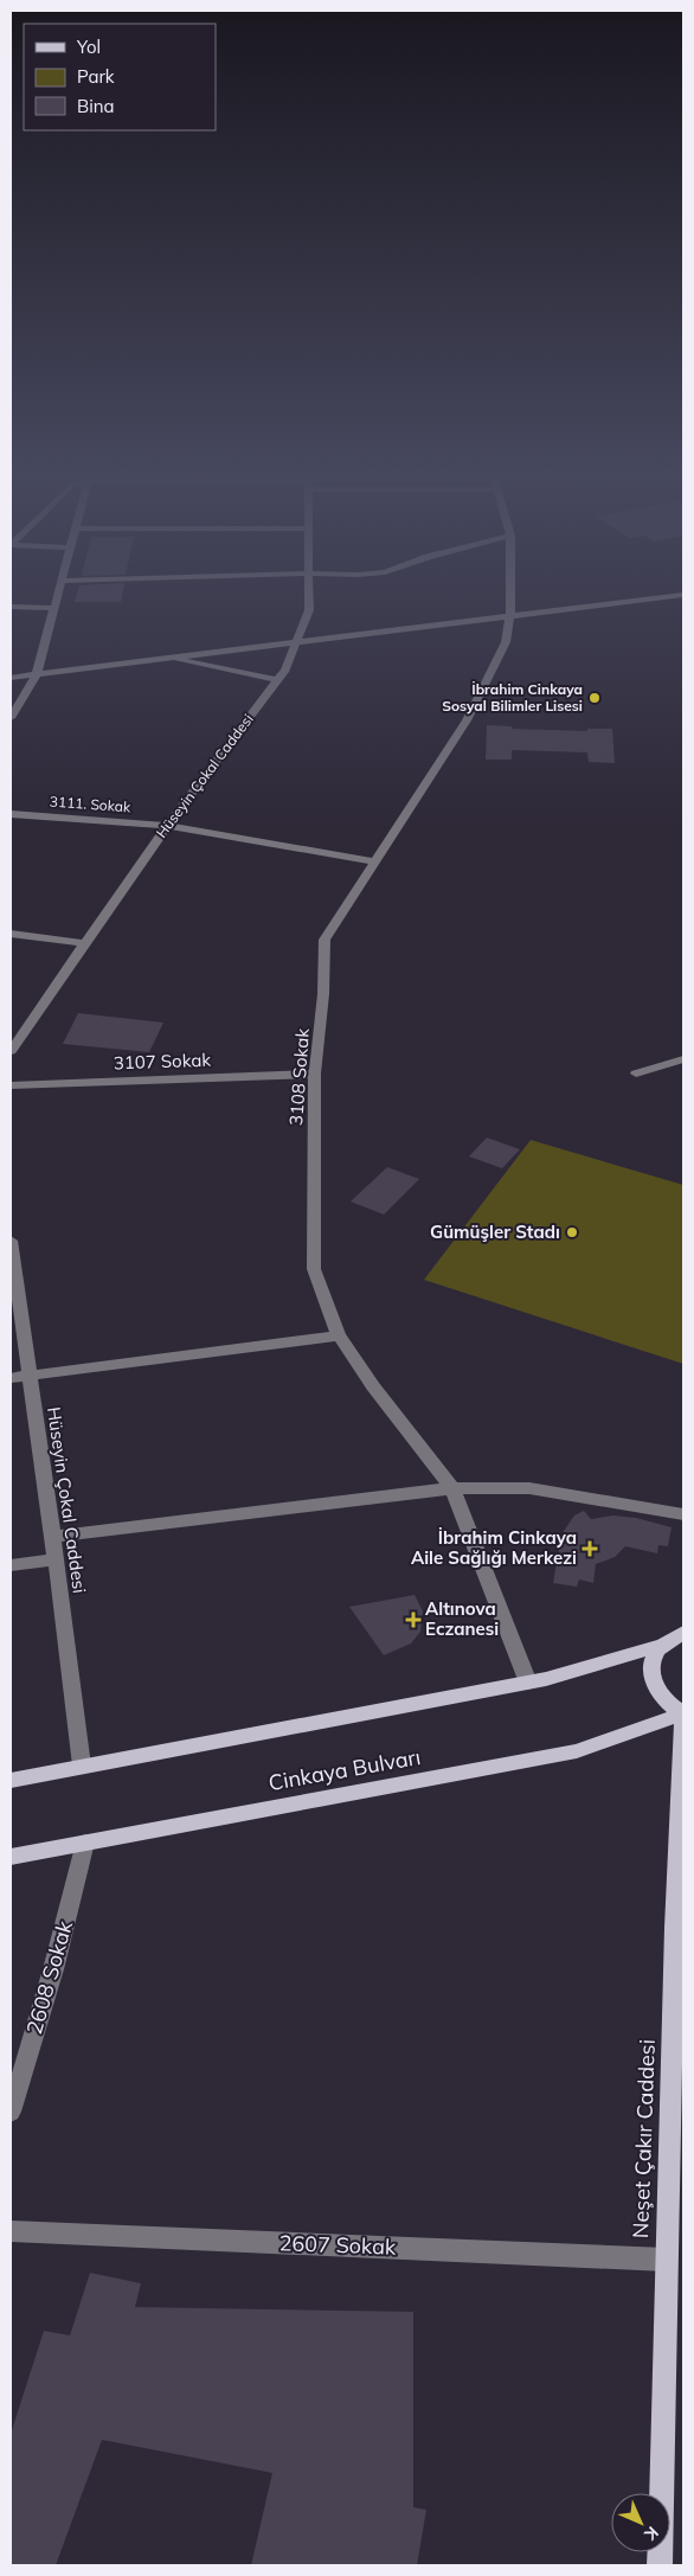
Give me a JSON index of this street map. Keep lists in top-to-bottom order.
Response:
{
  "streets": {
    "main road": ["Cinkaya Bulvarı", "Neşet Çakır Caddesi"],
    "street": [
      "Hüseyin Çokal Caddesi",
      "3111. Sokak",
      "3107 Sokak",
      "3108 Sokak",
      "2608 Sokak",
      "2607 Sokak"
    ]
  },
  "crossings": [
    ["Hüseyin Çokal Caddesi", "3111. Sokak"],
    ["3111. Sokak", "3108 Sokak"],
    ["3107 Sokak", "3108 Sokak"],
    ["Cinkaya Bulvarı", "2608 Sokak"],
    ["Cinkaya Bulvarı", "Neşet Çakır Caddesi"],
    ["Neşet Çakır Caddesi", "2607 Sokak"]
  ],
  "places": {
    "other": ["İbrahim Cinkaya Sosyal Bilimler Lisesi", "Gümüşler Stadı"],
    "health": ["İbrahim Cinkaya Aile Sağlığı Merkezi", "Altınova Eczanesi"]
  },
  "legend": ["Yol", "Park", "Bina"],
  "north": "bottom right"
}
